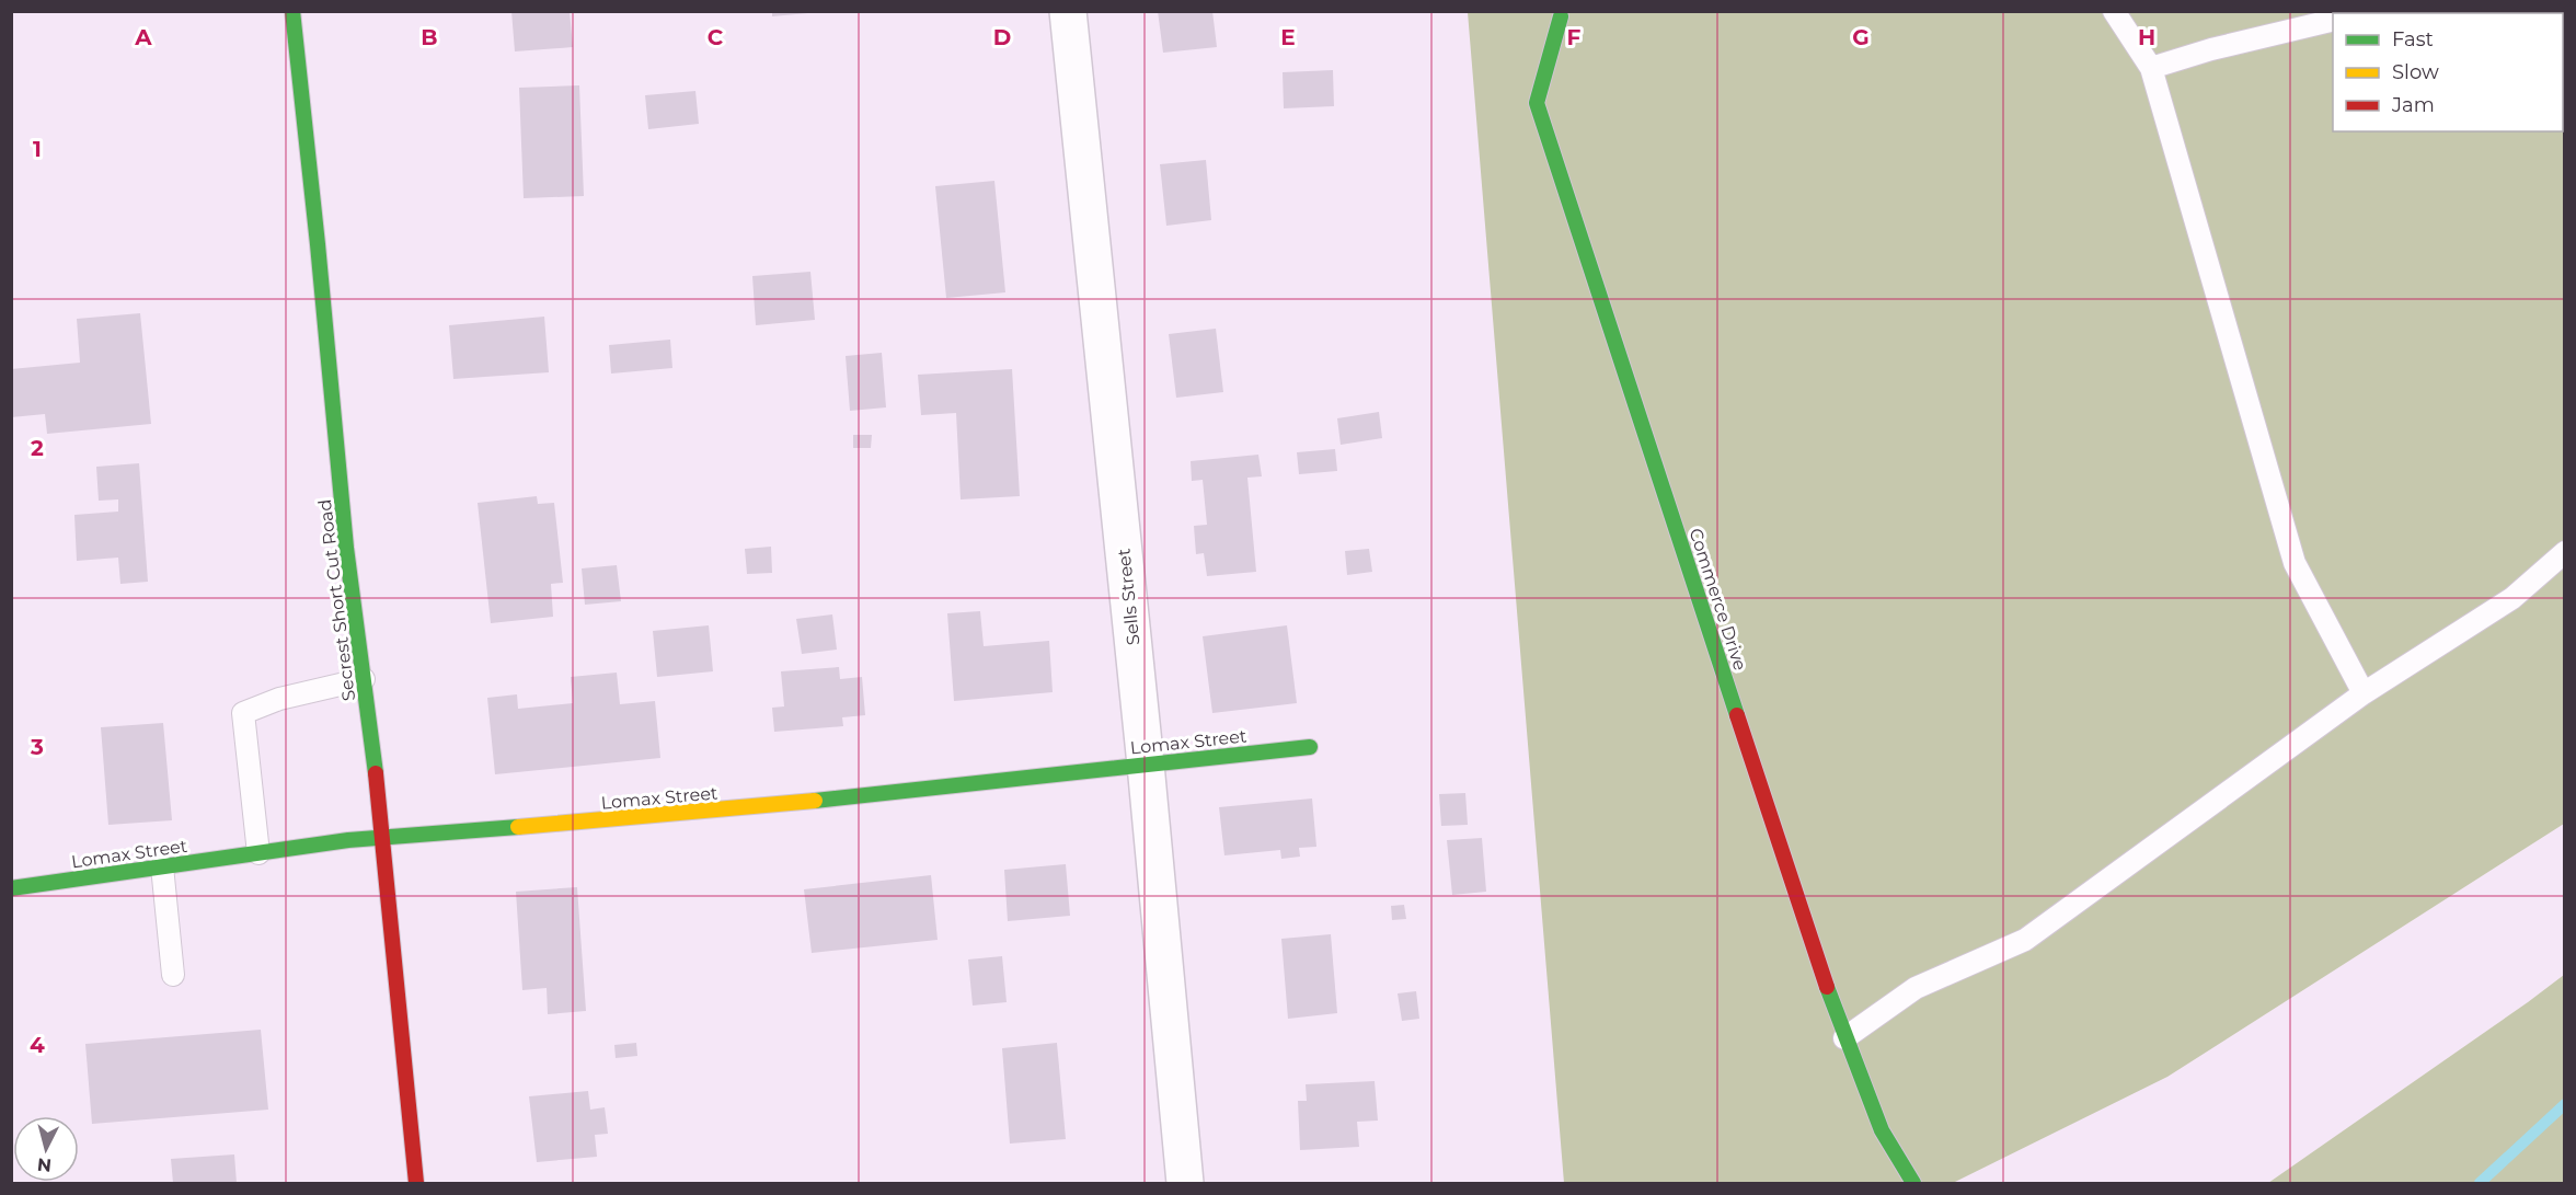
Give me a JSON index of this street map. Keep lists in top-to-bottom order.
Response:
{
  "streets": {
    "street": [
      "Sells Street",
      "Commerce Drive",
      "Secrest Short Cut Road",
      "Lomax Street"
    ]
  },
  "crossings": [
    ["Sells Street", "Lomax Street"],
    ["Secrest Short Cut Road", "Lomax Street"]
  ],
  "legend": ["Fast", "Slow", "Jam"],
  "north": "bottom",
  "grid": {
    "columns": [
      "A",
      "B",
      "C",
      "D",
      "E",
      "F",
      "G",
      "H"
    ],
    "rows": [
      "1",
      "2",
      "3",
      "4"
    ]
  }
}
